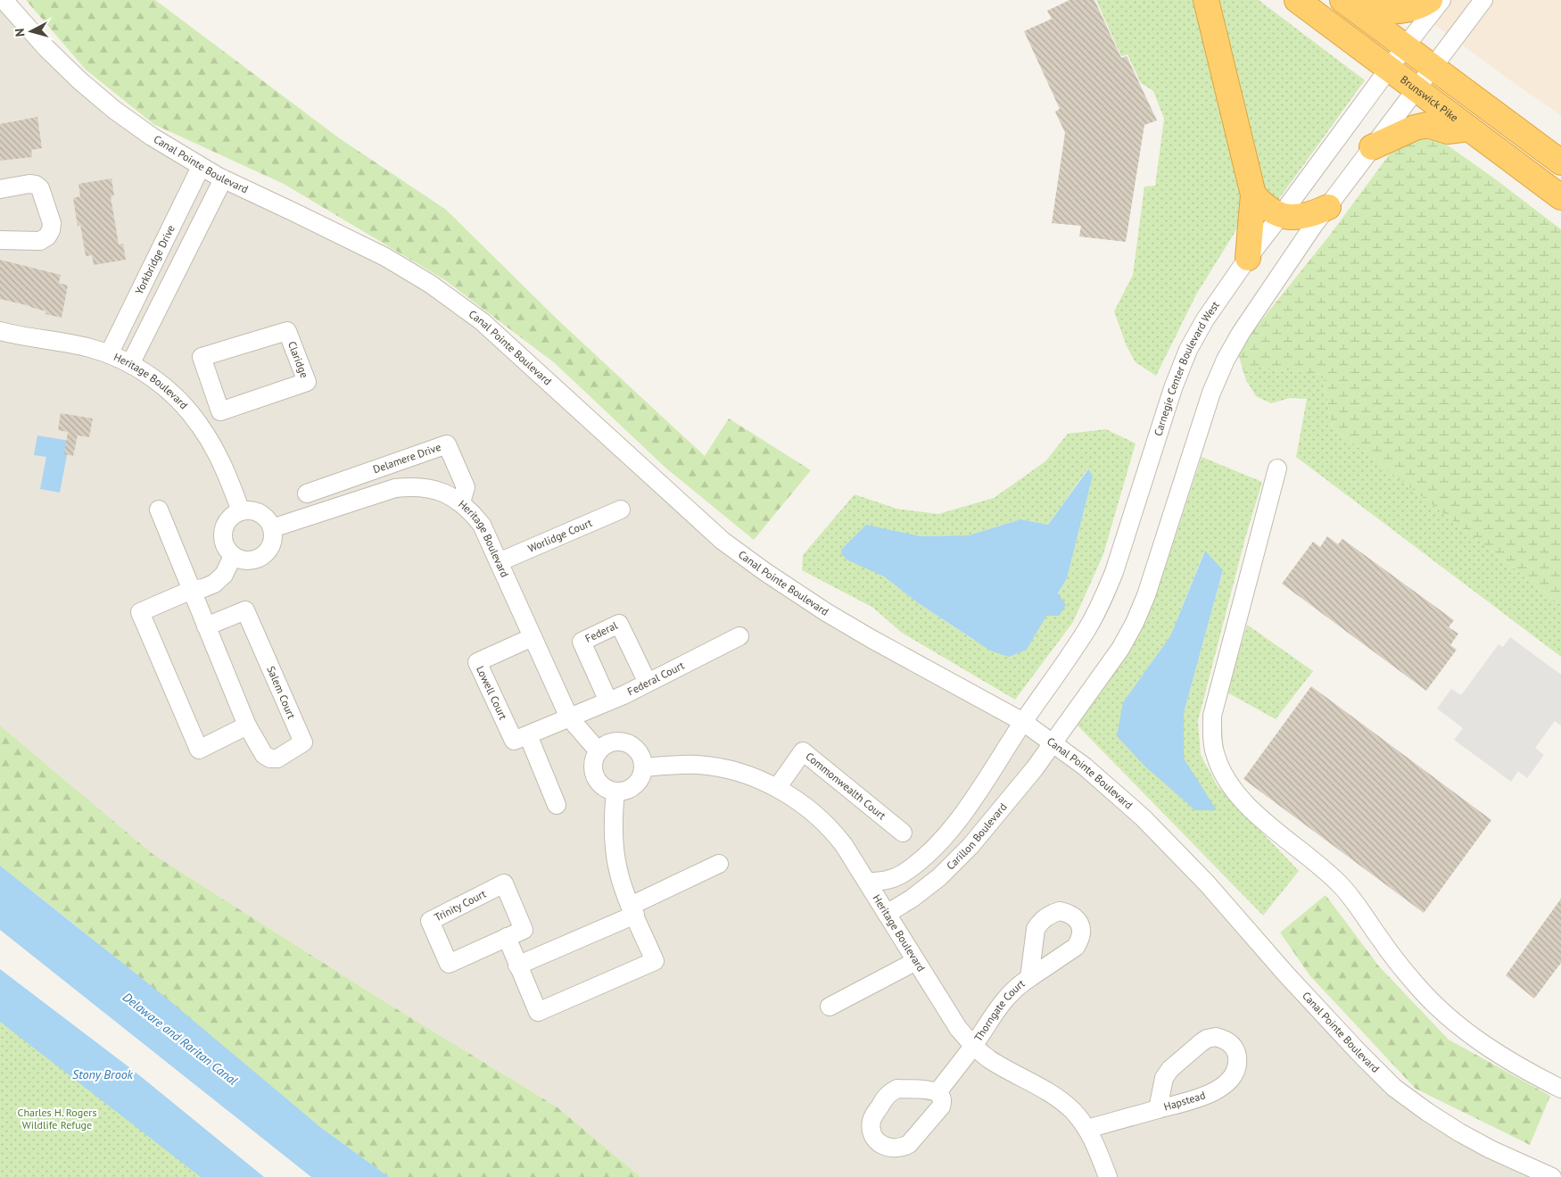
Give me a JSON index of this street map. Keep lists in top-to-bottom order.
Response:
{
  "streets": {
    "highway": ["Brunswick Pike"],
    "street": [
      "Canal Pointe Boulevard",
      "Yorkbridge Drive",
      "Claridge",
      "Carnegie Center Boulevard West",
      "Heritage Boulevard",
      "Delamere Drive",
      "Worlidge Court",
      "Federal",
      "Federal Court",
      "Salem Court",
      "Lowell Court",
      "Commonwealth Court",
      "Carillon Boulevard",
      "Trinity Court",
      "Thorngate Court",
      "Hapstead"
    ]
  },
  "crossings": [
    ["Brunswick Pike", "Carnegie Center Boulevard West"],
    ["Canal Pointe Boulevard", "Yorkbridge Drive"],
    ["Canal Pointe Boulevard", "Carnegie Center Boulevard West"],
    ["Canal Pointe Boulevard", "Carillon Boulevard"],
    ["Yorkbridge Drive", "Heritage Boulevard"],
    ["Heritage Boulevard", "Delamere Drive"],
    ["Heritage Boulevard", "Worlidge Court"],
    ["Heritage Boulevard", "Federal Court"],
    ["Heritage Boulevard", "Lowell Court"],
    ["Heritage Boulevard", "Commonwealth Court"],
    ["Heritage Boulevard", "Carillon Boulevard"],
    ["Heritage Boulevard", "Thorngate Court"],
    ["Heritage Boulevard", "Hapstead"],
    ["Federal", "Federal Court"],
    ["Federal Court", "Lowell Court"]
  ],
  "water": ["Delaware and Raritan Canal", "Stony Brook"],
  "parks": ["Charles H. Rogers Wildlife Refuge"],
  "north": "left"
}
